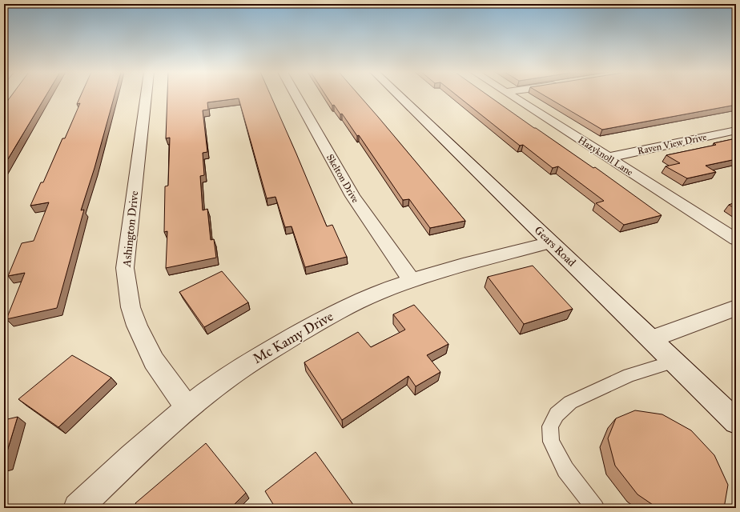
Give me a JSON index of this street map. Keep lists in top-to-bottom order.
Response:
{
  "streets": {
    "street": [
      "Raven View Drive",
      "Hazyknoll Lane",
      "Skelton Drive",
      "Ashington Drive",
      "Gears Road",
      "Mc Kamy Drive"
    ]
  },
  "crossings": [
    ["Raven View Drive", "Hazyknoll Lane"],
    ["Skelton Drive", "Mc Kamy Drive"],
    ["Ashington Drive", "Mc Kamy Drive"],
    ["Gears Road", "Mc Kamy Drive"]
  ]
}
